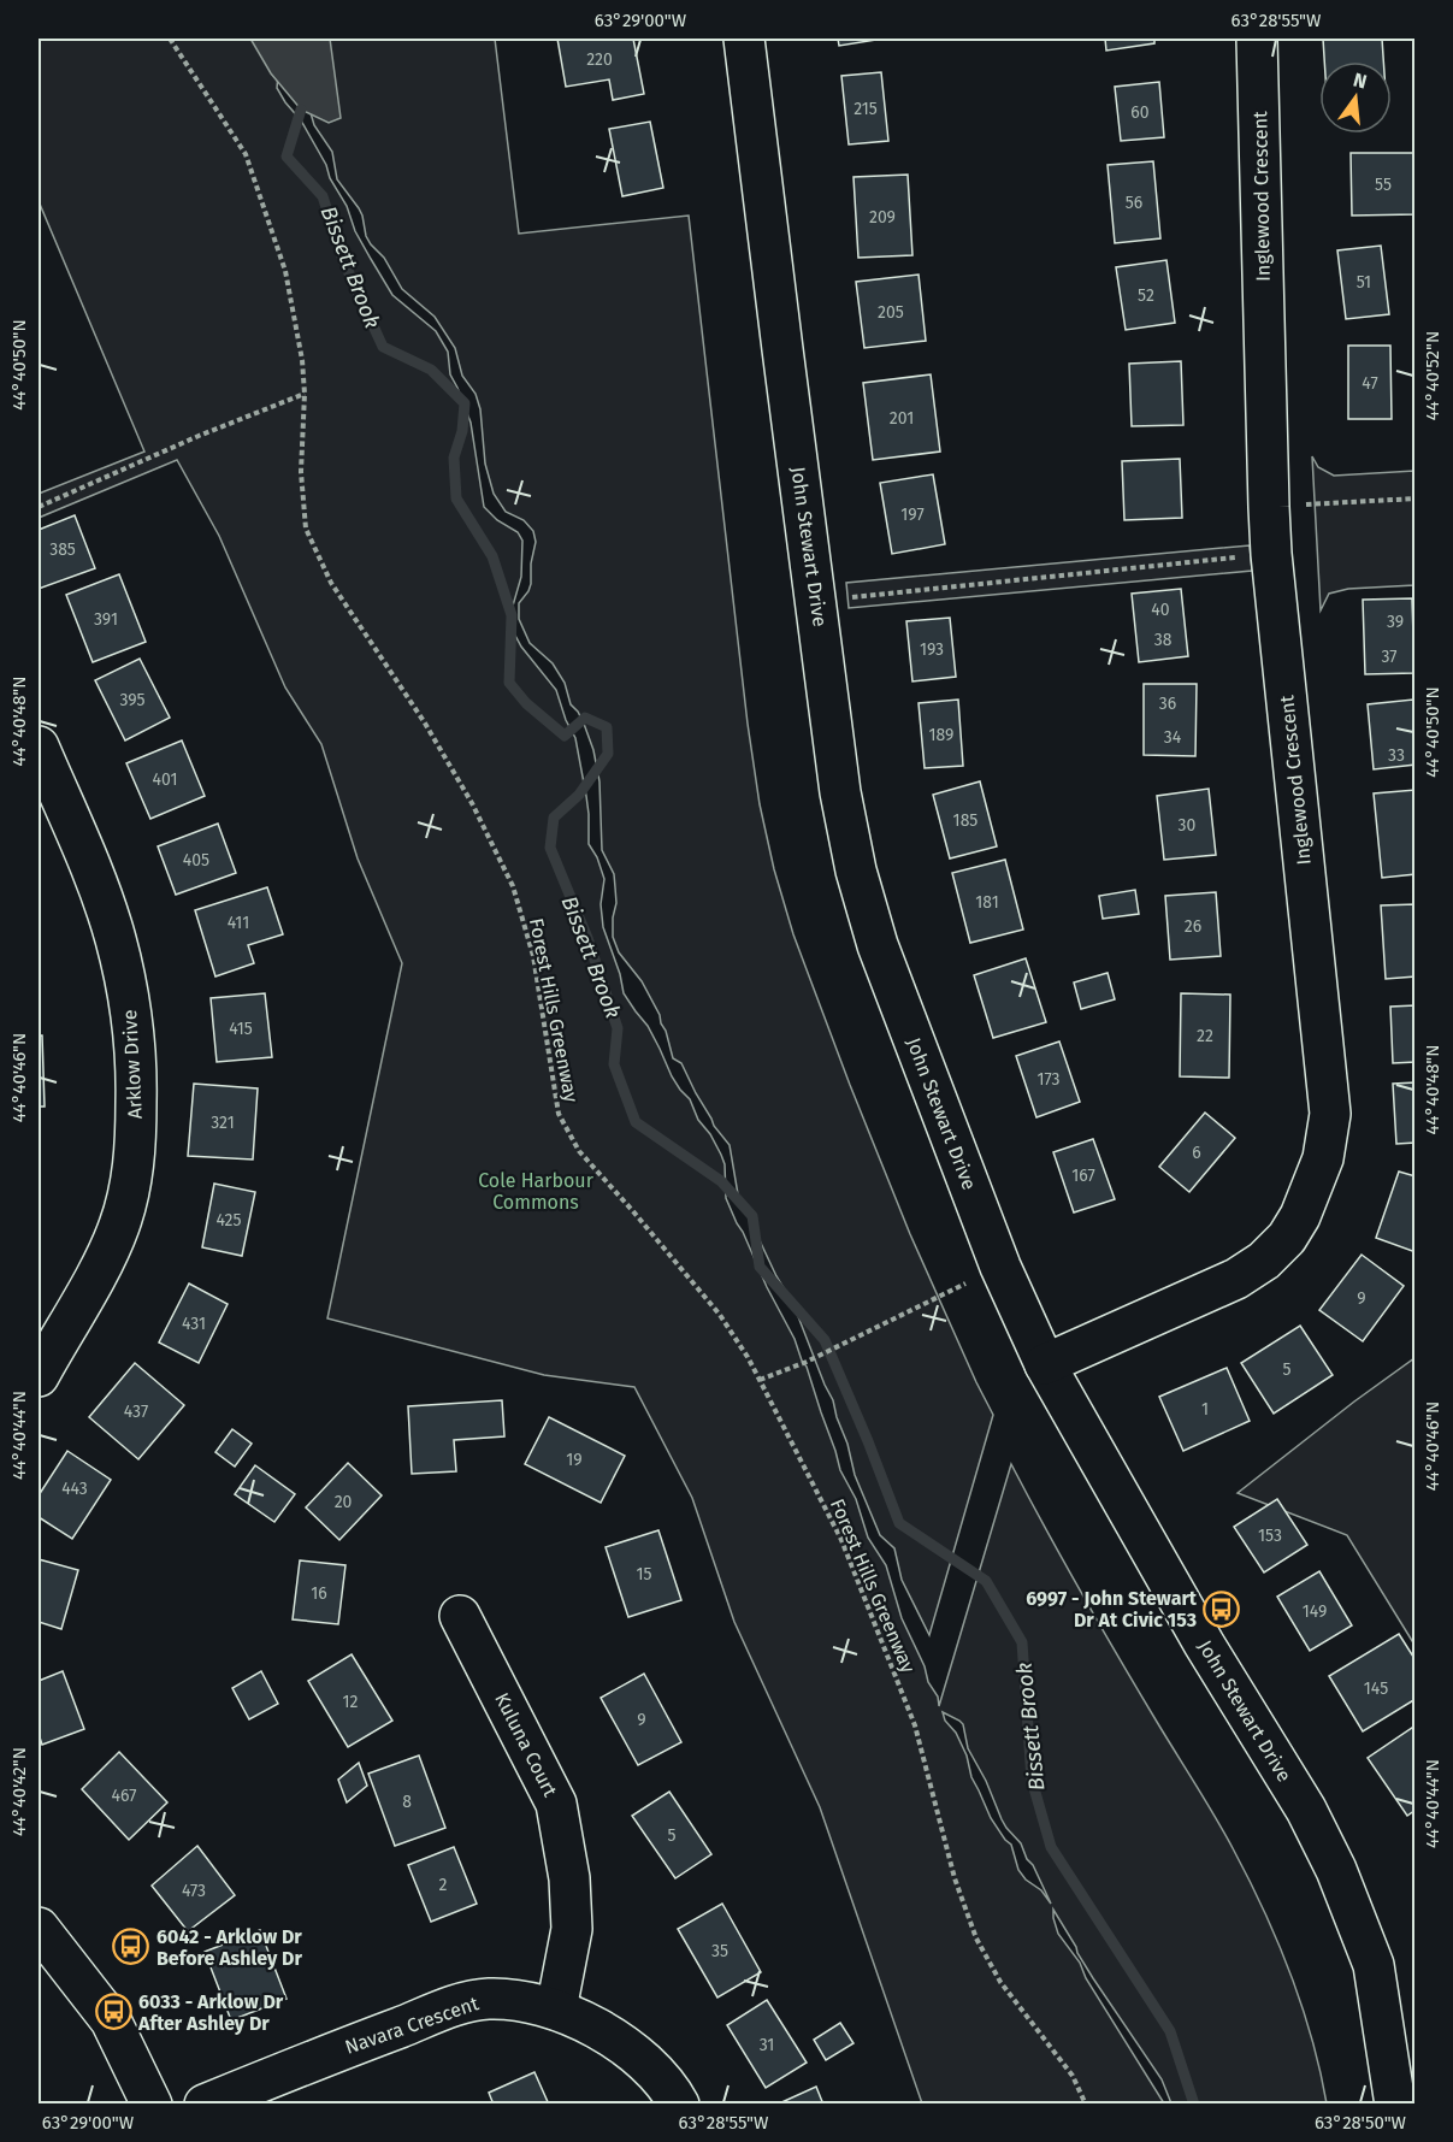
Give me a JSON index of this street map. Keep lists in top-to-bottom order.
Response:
{
  "streets": {
    "street": [
      "Inglewood Crescent",
      "John Stewart Drive",
      "Arklow Drive",
      "Kuluna Court",
      "Navara Crescent"
    ],
    "path": ["Forest Hills Greenway"]
  },
  "crossings": [
    ["Inglewood Crescent", "John Stewart Drive"],
    ["Kuluna Court", "Navara Crescent"]
  ],
  "water": ["Bissett Brook"],
  "parks": ["Cole Harbour Commons"],
  "places": {
    "bus stop": ["6997 - John Stewart Dr At Civic 153", "6042 - Arklow Dr Before Ashley Dr", "6033 - Arklow Dr After Ashley Dr"]
  },
  "house_numbers": [
    "220",
    "215",
    "60",
    "55",
    "56",
    "209",
    "51",
    "52",
    "205",
    "47",
    "201",
    "197",
    "385",
    "40",
    "391",
    "39",
    "38",
    "193",
    "37",
    "395",
    "36",
    "189",
    "34",
    "33",
    "401",
    "185",
    "30",
    "405",
    "181",
    "411",
    "26",
    "415",
    "22",
    "173",
    "321",
    "6",
    "167",
    "425",
    "9",
    "431",
    "5",
    "1",
    "437",
    "19",
    "443",
    "20",
    "153",
    "15",
    "16",
    "149",
    "145",
    "12",
    "9",
    "467",
    "8",
    "5",
    "2",
    "473",
    "35",
    "31"
  ],
  "north": "top",
  "coordinates": [
    "63°29'00\"W",
    "63°28'55\"W",
    "44°40'50\"N",
    "44°40'52\"N",
    "44°40'48\"N",
    "44°40'46\"N",
    "44°40'44\"N",
    "44°40'42\"N",
    "63°28'50\"W"
  ]
}
